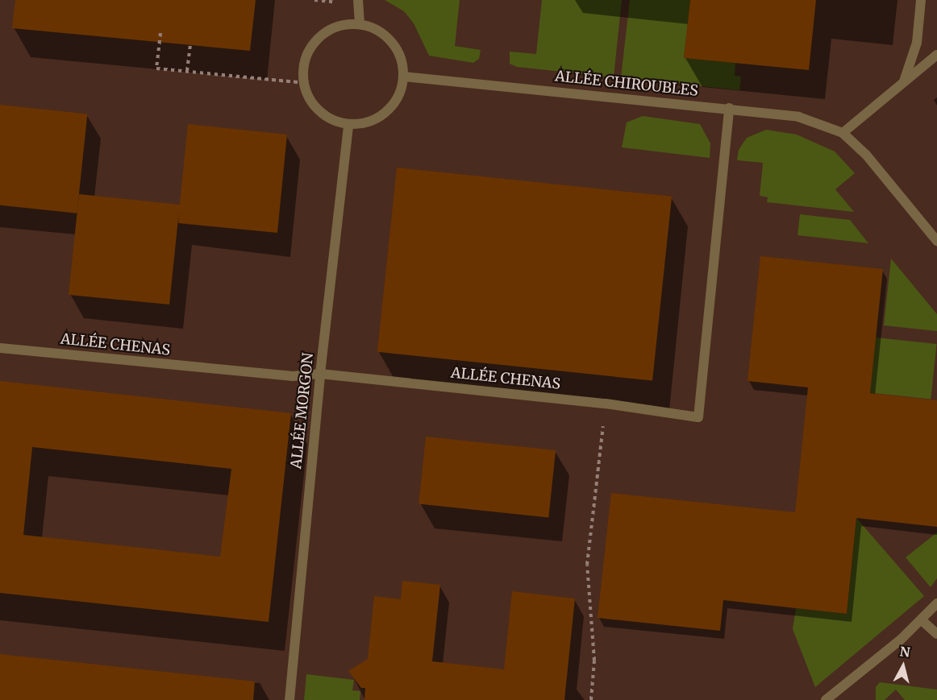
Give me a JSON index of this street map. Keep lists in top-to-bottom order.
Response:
{
  "streets": {
    "street": ["ALLÉE CHIROUBLES", "ALLÉE CHENAS", "ALLÉE MORGON"]
  },
  "crossings": [
    ["ALLÉE CHIROUBLES", "ALLÉE CHENAS"],
    ["ALLÉE CHIROUBLES", "ALLÉE MORGON"],
    ["ALLÉE CHENAS", "ALLÉE MORGON"]
  ],
  "north": "top"
}
